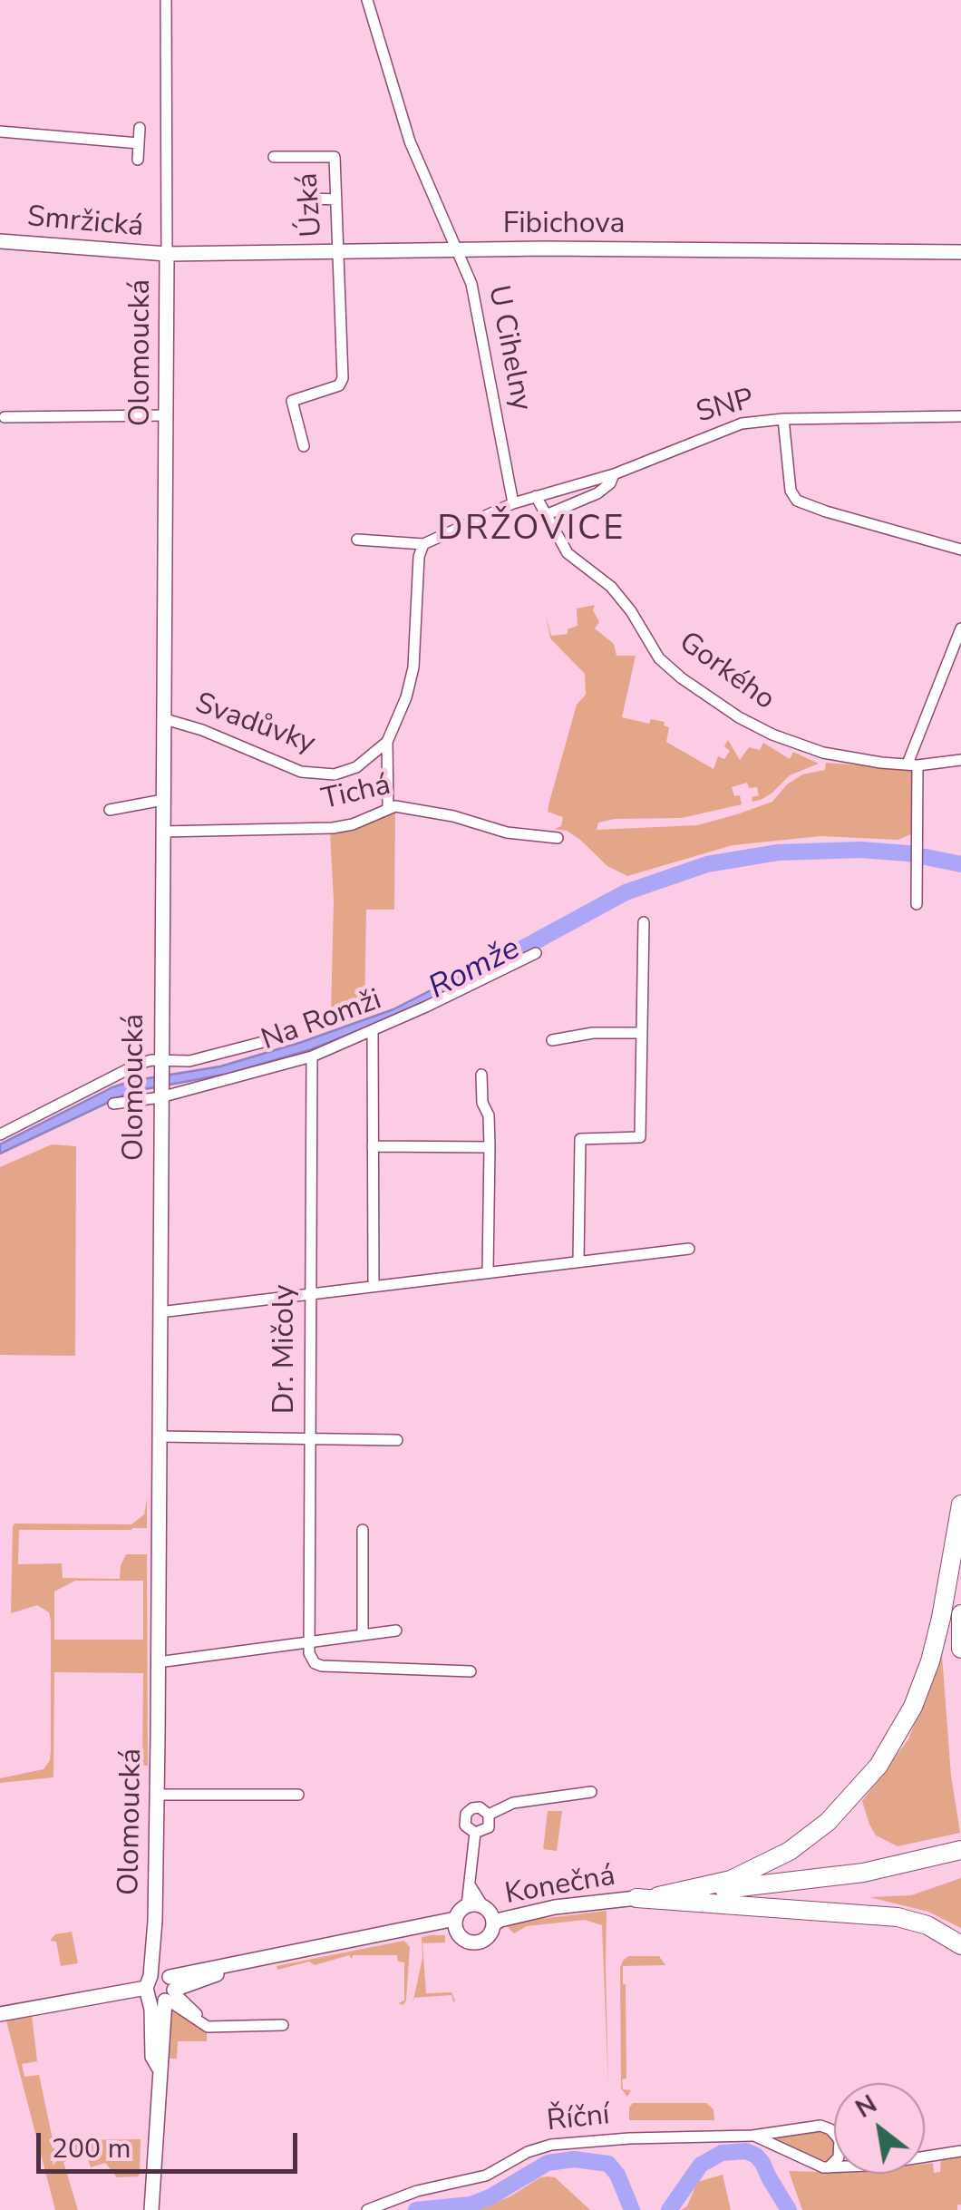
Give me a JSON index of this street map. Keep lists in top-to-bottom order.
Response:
{
  "streets": {
    "street": [
      "Úzká",
      "Smržická",
      "Fibichova",
      "U Cihelny",
      "Olomoucká",
      "SNP",
      "Gorkého",
      "Svadůvky",
      "Tichá",
      "Na Romži",
      "Dr. Mičoly",
      "Konečná",
      "Říční"
    ]
  },
  "crossings": [
    ["Úzká", "Fibichova"],
    ["Smržická", "Fibichova"],
    ["Smržická", "Olomoucká"],
    ["Fibichova", "U Cihelny"],
    ["Fibichova", "Olomoucká"],
    ["U Cihelny", "SNP"],
    ["Olomoucká", "Svadůvky"],
    ["Olomoucká", "Tichá"],
    ["Olomoucká", "Na Romži"],
    ["Olomoucká", "Konečná"],
    ["SNP", "Gorkého"],
    ["Na Romži", "Dr. Mičoly"]
  ],
  "districts": ["DRŽOVICE"],
  "water": ["Romže"],
  "scale_bar": "200 m",
  "north": "top left"
}
